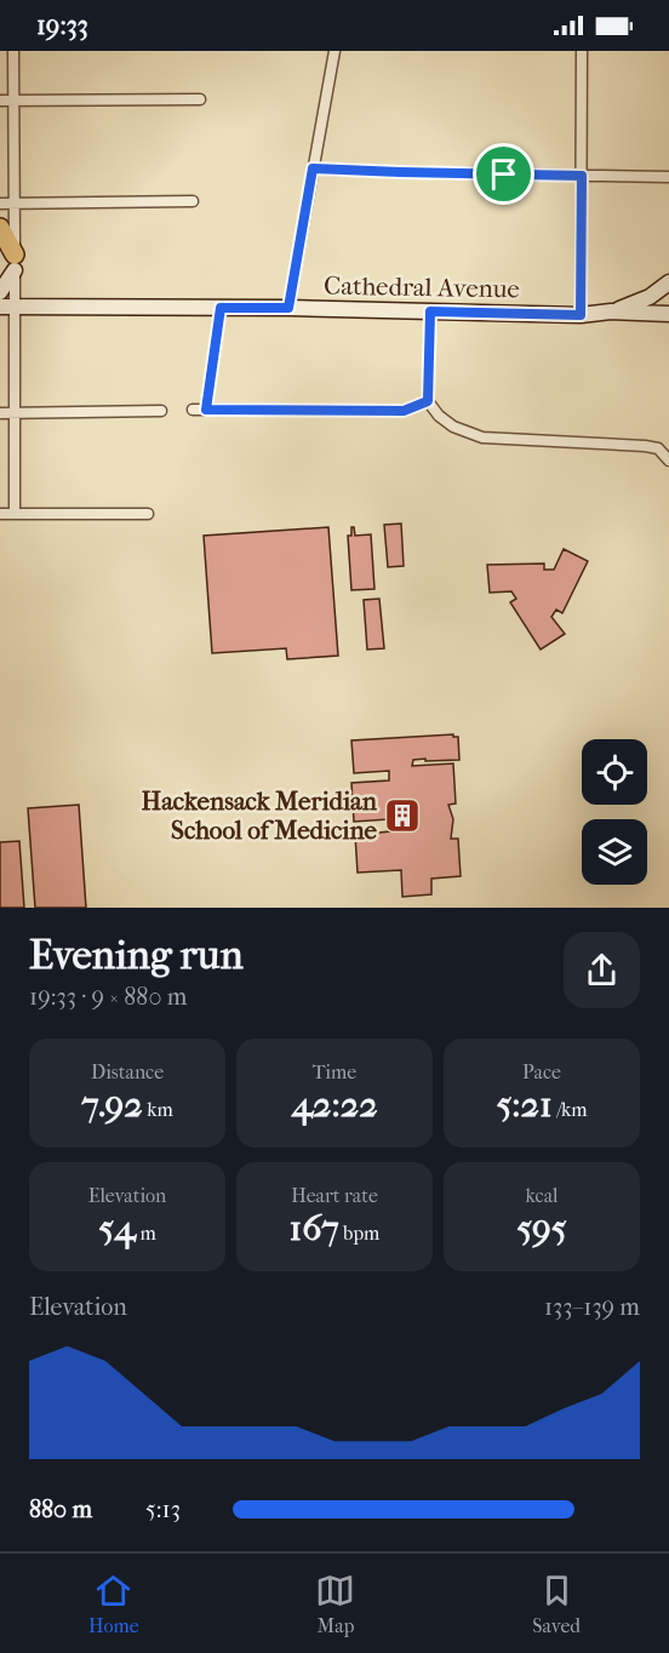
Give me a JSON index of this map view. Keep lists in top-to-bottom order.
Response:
{
  "streets": {
    "main road": ["Cathedral Avenue"]
  },
  "places": {
    "building": ["Hackensack Meridian School of Medicine"]
  },
  "page": {
    "status": "19:33",
    "heading": ["Evening run", "19:33 · 9 × 880 m"],
    "stats": [
      ["Distance", "7.92 km"],
      ["Time", "42:22"],
      ["Pace", "5:21 /km"],
      ["Elevation", "54 m"],
      ["Heart rate", "167 bpm"],
      ["kcal", "595"]
    ],
    "chart": ["Elevation", "133–139 m"],
    "list": [
      {
        "name": "880 m",
        "note": "5:13"
      }
    ],
    "tabs": ["Home", "Map", "Saved"]
  }
}
